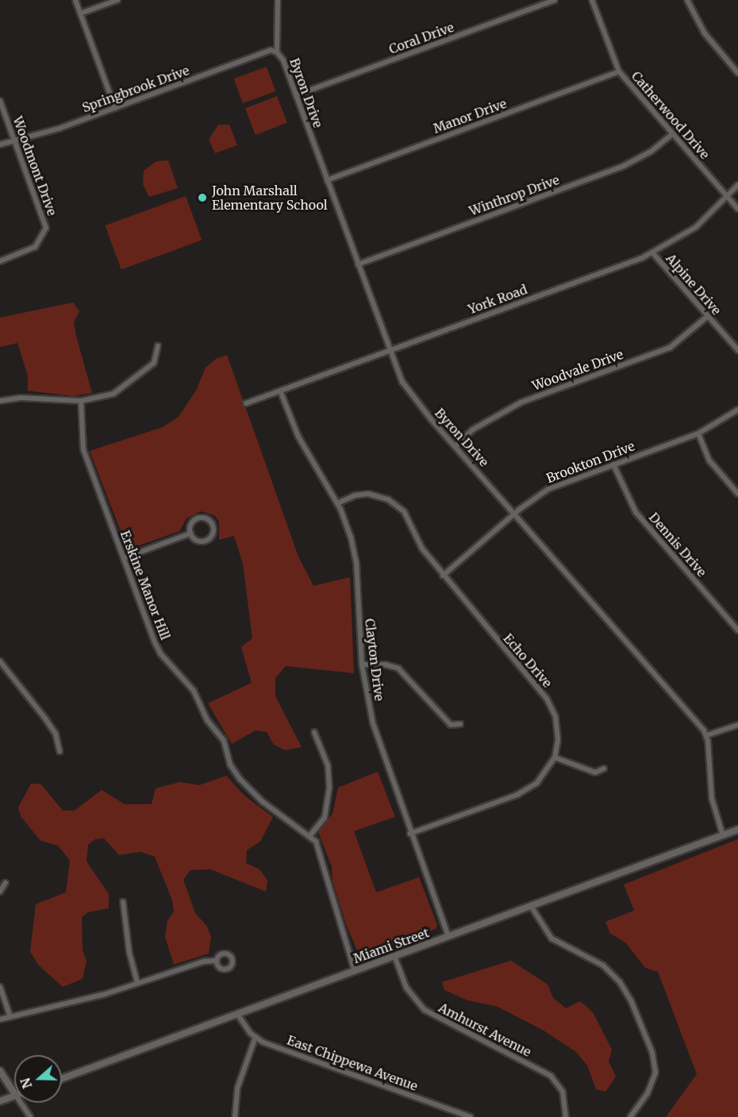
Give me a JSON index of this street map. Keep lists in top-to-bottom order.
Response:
{
  "streets": {
    "street": [
      "Coral Drive",
      "Springbrook Drive",
      "Byron Drive",
      "Catherwood Drive",
      "Manor Drive",
      "Woodmont Drive",
      "Winthrop Drive",
      "Alpine Drive",
      "York Road",
      "Woodvale Drive",
      "Brookton Drive",
      "Dennis Drive",
      "Erskine Manor Hill",
      "Clayton Drive",
      "Echo Drive",
      "Miami Street",
      "Amhurst Avenue",
      "East Chippewa Avenue"
    ]
  },
  "crossings": [
    ["Coral Drive", "Byron Drive"],
    ["Springbrook Drive", "Byron Drive"],
    ["Springbrook Drive", "Woodmont Drive"],
    ["Byron Drive", "Manor Drive"],
    ["Byron Drive", "Winthrop Drive"],
    ["Byron Drive", "York Road"],
    ["Byron Drive", "Woodvale Drive"],
    ["Byron Drive", "Brookton Drive"],
    ["Catherwood Drive", "Manor Drive"],
    ["Catherwood Drive", "Winthrop Drive"],
    ["Catherwood Drive", "York Road"],
    ["Alpine Drive", "York Road"],
    ["Alpine Drive", "Woodvale Drive"],
    ["York Road", "Clayton Drive"],
    ["Brookton Drive", "Dennis Drive"],
    ["Brookton Drive", "Echo Drive"],
    ["Erskine Manor Hill", "Miami Street"],
    ["Clayton Drive", "Echo Drive"],
    ["Clayton Drive", "Miami Street"],
    ["Miami Street", "Amhurst Avenue"],
    ["Miami Street", "East Chippewa Avenue"]
  ],
  "places": ["John Marshall Elementary School"],
  "north": "left"
}
